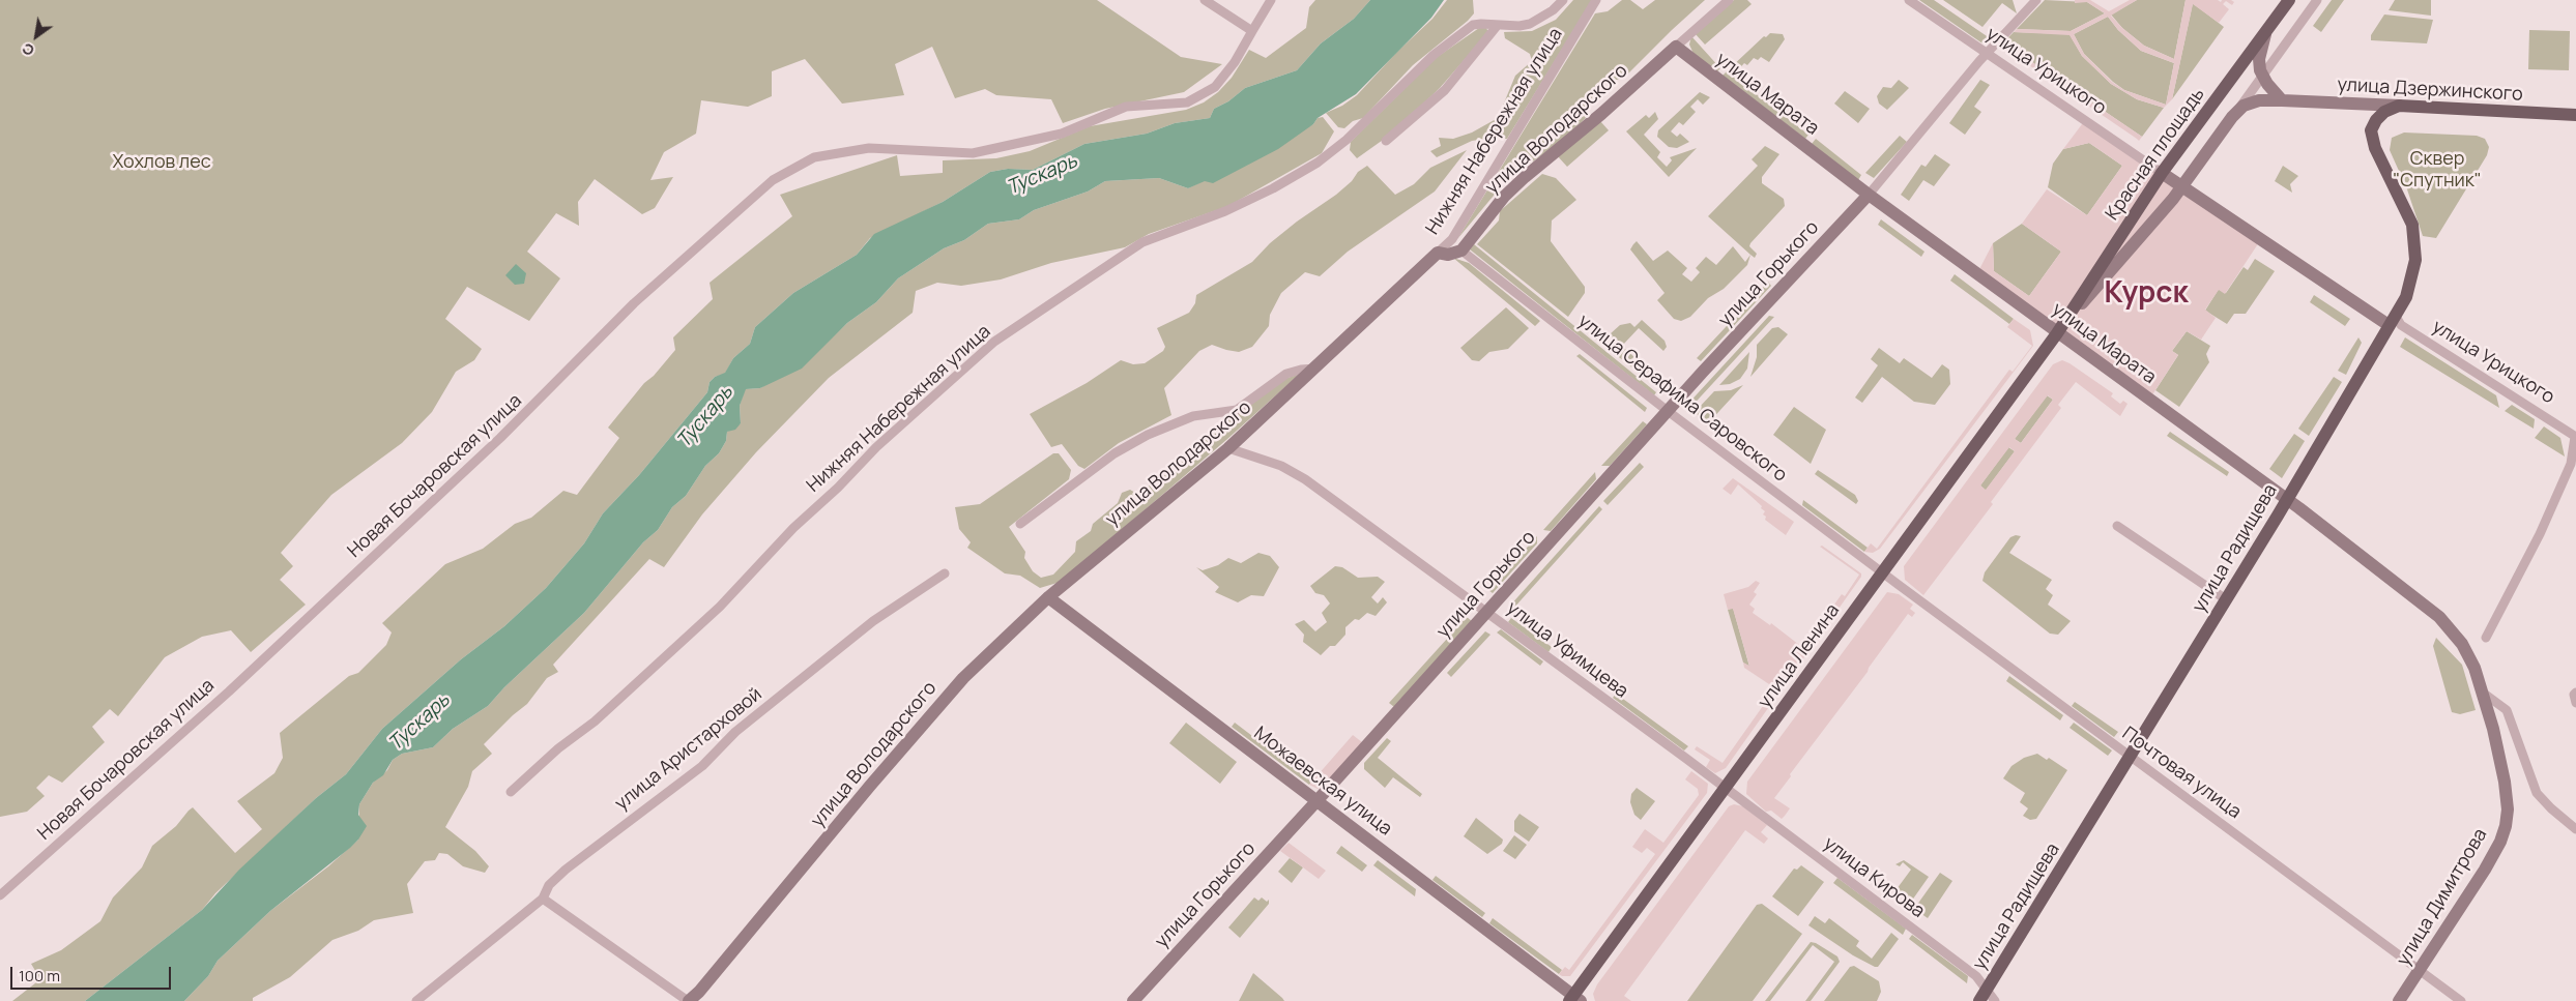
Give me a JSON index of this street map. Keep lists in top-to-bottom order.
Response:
{
  "streets": {
    "main road": [
      "улица Дзержинского",
      "Красная площадь",
      "улица Радищева",
      "улица Ленина"
    ],
    "street": [
      "улица Урицкого",
      "улица Марата",
      "улица Володарского",
      "Нижняя Набережная улица",
      "улица Горького",
      "улица Серафима Саровского",
      "Новая Бочаровская улица",
      "улица Уфимцева",
      "улица Аристарховой",
      "Почтовая улица",
      "Можаевская улица",
      "улица Кирова",
      "улица Димитрова"
    ]
  },
  "crossings": [
    ["улица Урицкого", "улица Дзержинского"],
    ["улица Урицкого", "Красная площадь"],
    ["улица Урицкого", "улица Радищева"],
    ["улица Дзержинского", "улица Марата"],
    ["улица Дзержинского", "Красная площадь"],
    ["улица Дзержинского", "улица Радищева"],
    ["улица Дзержинского", "улица Ленина"],
    ["улица Марата", "улица Володарского"],
    ["улица Марата", "Красная площадь"],
    ["улица Марата", "улица Горького"],
    ["улица Марата", "улица Радищева"],
    ["улица Марата", "улица Ленина"],
    ["улица Марата", "улица Димитрова"],
    ["улица Володарского", "Нижняя Набережная улица"],
    ["улица Володарского", "улица Серафима Саровского"],
    ["улица Володарского", "улица Уфимцева"],
    ["улица Володарского", "Можаевская улица"],
    ["Красная площадь", "улица Ленина"],
    ["улица Горького", "улица Серафима Саровского"],
    ["улица Горького", "улица Уфимцева"],
    ["улица Горького", "Можаевская улица"],
    ["улица Серафима Саровского", "улица Ленина"],
    ["улица Серафима Саровского", "Почтовая улица"],
    ["улица Радищева", "Почтовая улица"],
    ["улица Радищева", "улица Кирова"],
    ["улица Уфимцева", "улица Ленина"],
    ["улица Уфимцева", "улица Кирова"],
    ["улица Ленина", "Почтовая улица"],
    ["улица Ленина", "Можаевская улица"],
    ["улица Ленина", "улица Кирова"],
    ["Почтовая улица", "улица Димитрова"]
  ],
  "districts": ["Курск"],
  "water": ["Тускарь"],
  "parks": ["Сквер \"Спутник\"", "Хохлов лес"],
  "scale_bar": "100 m",
  "north": "bottom left"
}
